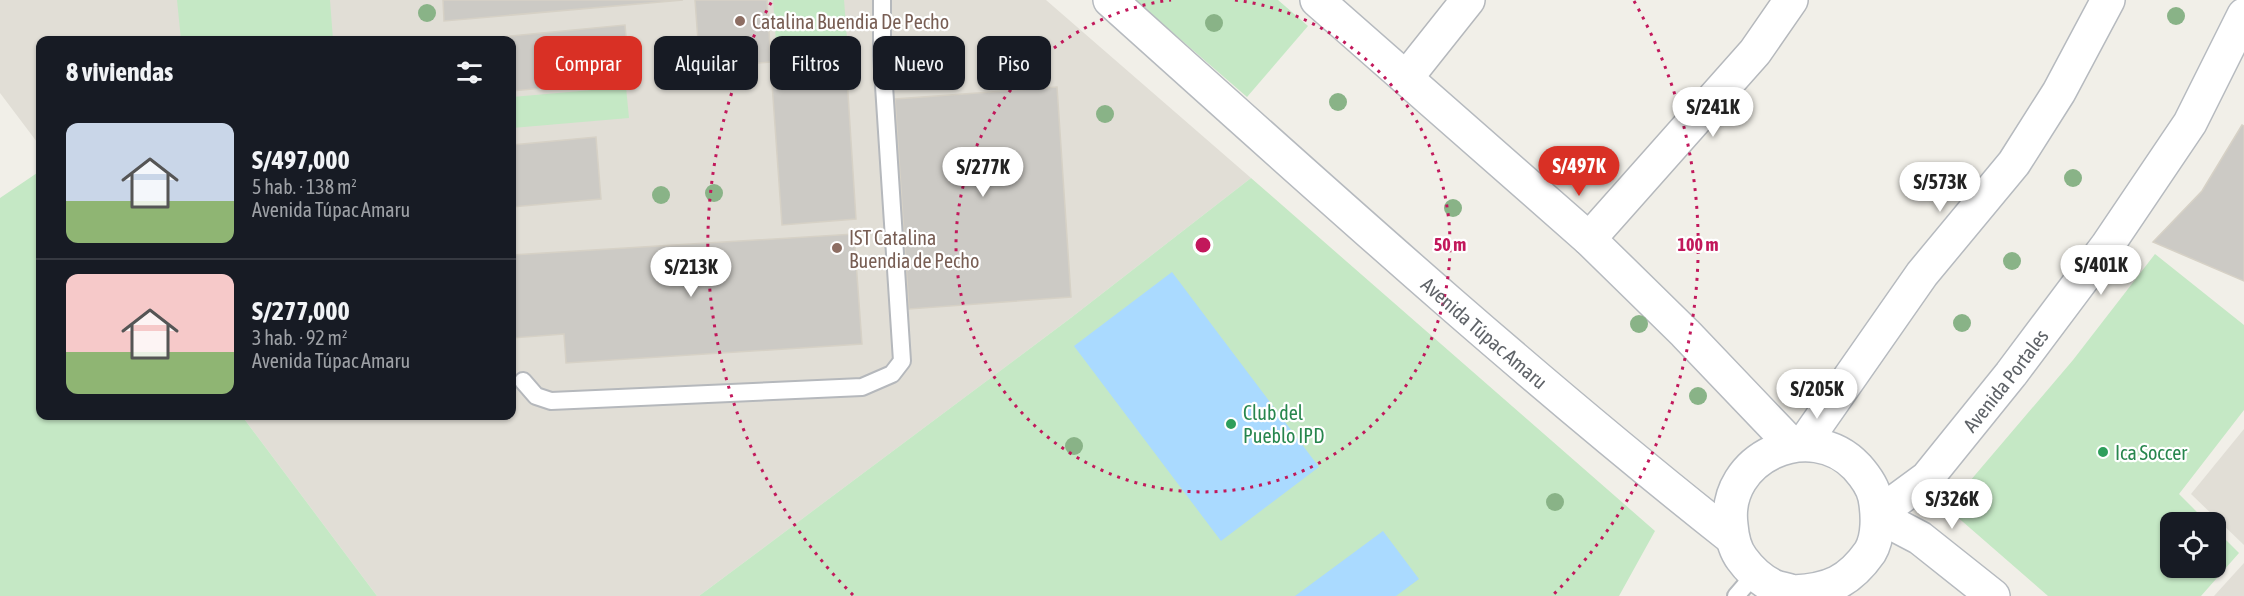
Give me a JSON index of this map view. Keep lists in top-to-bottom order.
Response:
{
  "streets": {
    "main road": ["Avenida Túpac Amaru", "Avenida Portales"]
  },
  "crossings": [
    ["Avenida Túpac Amaru", "Avenida Portales"]
  ],
  "places": [
    "Catalina Buendia De Pecho",
    "IST Catalina Buendia de Pecho",
    "Club del Pueblo IPD",
    "Ica Soccer"
  ],
  "page": {
    "chip": [
      "Comprar",
      "Alquilar",
      "Filtros",
      "Nuevo",
      "Piso"
    ],
    "heading": "8 viviendas",
    "price": [
      "S/241K",
      "S/497K",
      "S/277K",
      "S/573K",
      "S/401K",
      "S/213K",
      "S/205K",
      "S/326K"
    ],
    "list": [
      {
        "name": "S/497,000",
        "note": "5 hab. · 138 m² · Avenida Túpac Amaru"
      },
      {
        "name": "S/277,000",
        "note": "3 hab. · 92 m² · Avenida Túpac Amaru"
      }
    ]
  },
  "rings": ["50 m", "100 m"]
}
